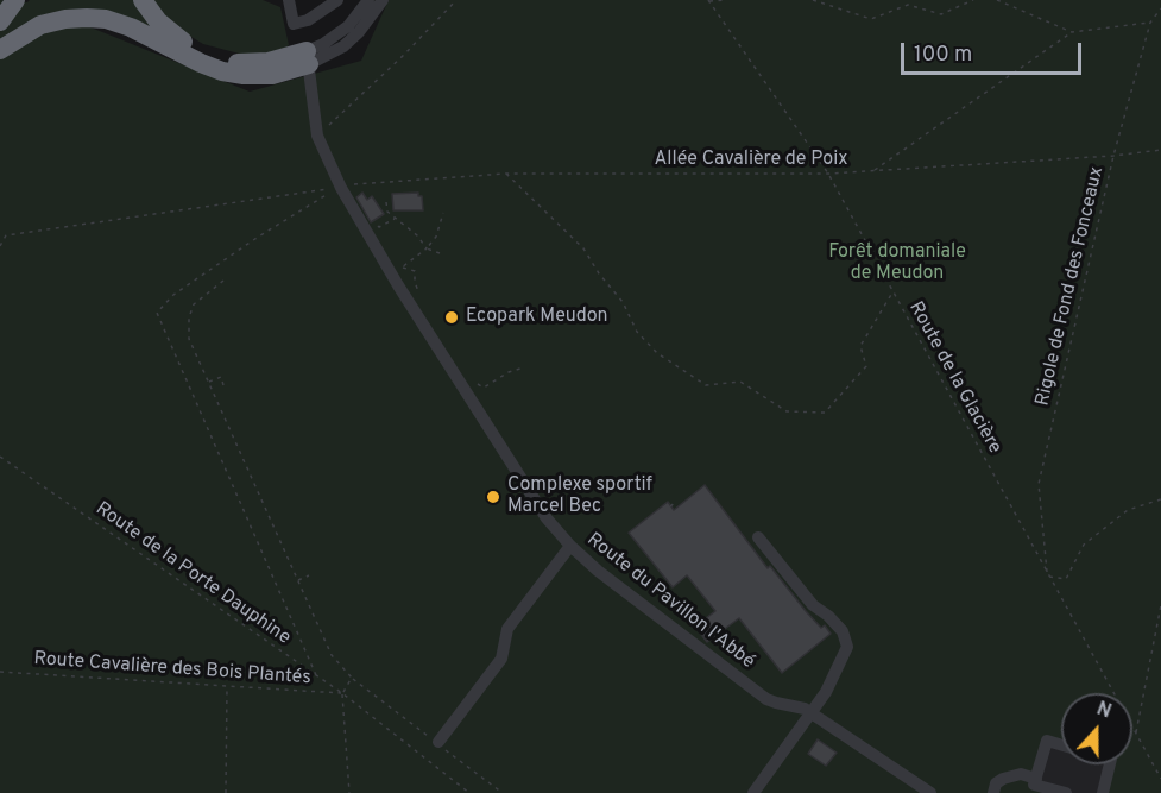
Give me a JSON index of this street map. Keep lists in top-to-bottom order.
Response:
{
  "streets": {
    "street": ["Route du Pavillon l'Abbé"],
    "path": [
      "Allée Cavalière de Poix",
      "Rigole de Fond des Fonceaux",
      "Route de la Glacière",
      "Route de la Porte Dauphine",
      "Route Cavalière des Bois Plantés"
    ]
  },
  "crossings": [
    ["Allée Cavalière de Poix", "Rigole de Fond des Fonceaux"],
    ["Allée Cavalière de Poix", "Route de la Glacière"],
    ["Allée Cavalière de Poix", "Route du Pavillon l'Abbé"],
    ["Rigole de Fond des Fonceaux", "Route de la Glacière"],
    ["Route de la Porte Dauphine", "Route Cavalière des Bois Plantés"]
  ],
  "parks": ["Forêt domaniale de Meudon"],
  "places": ["Ecopark Meudon", "Complexe sportif Marcel Bec"],
  "scale_bar": "100 m",
  "north": "top"
}
